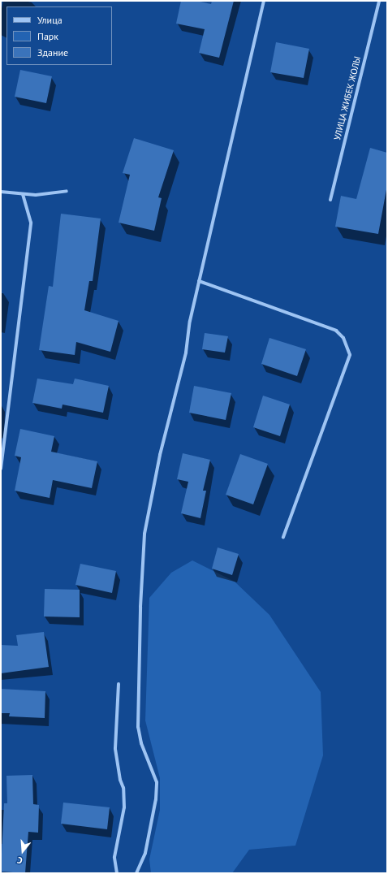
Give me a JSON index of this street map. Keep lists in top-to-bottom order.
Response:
{
  "streets": {
    "street": ["УЛИЦА ЖИБЕК ЖОЛЫ"]
  },
  "legend": ["Улица", "Парк", "Здание"],
  "north": "bottom"
}
